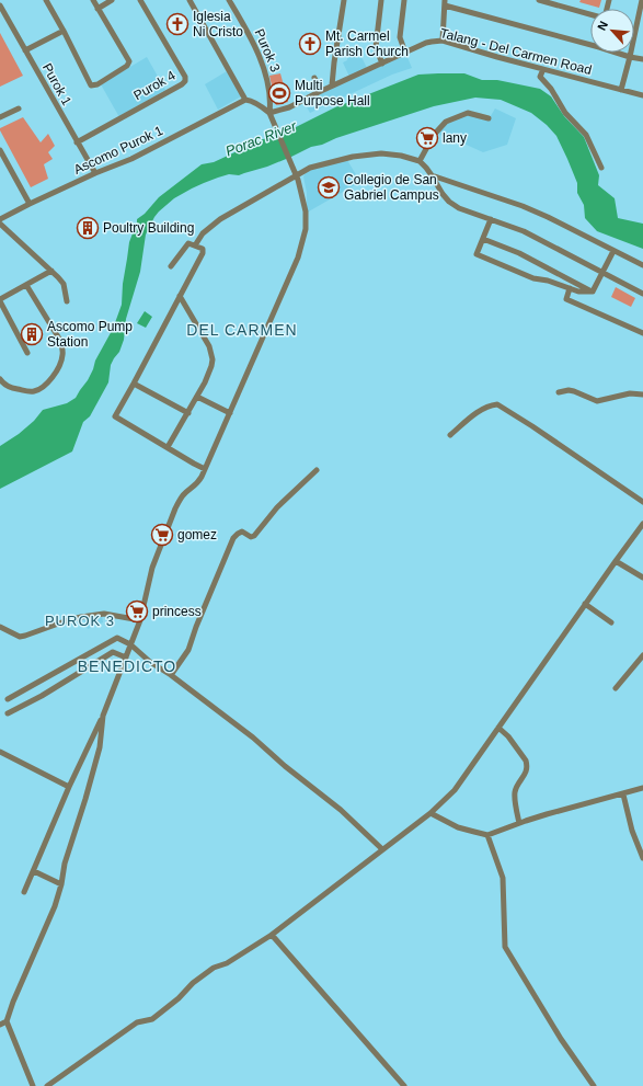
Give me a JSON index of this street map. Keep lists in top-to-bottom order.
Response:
{
  "streets": {
    "street": [
      "Purok 3",
      "Talang - Del Carmen Road",
      "Purok 1",
      "Purok 4",
      "Ascomo Purok 1"
    ]
  },
  "crossings": [
    ["Purok 3", "Talang - Del Carmen Road"],
    ["Purok 1", "Purok 4"],
    ["Purok 1", "Ascomo Purok 1"]
  ],
  "districts": ["DEL CARMEN", "PUROK 3", "BENEDICTO"],
  "water": ["Porac River"],
  "places": {
    "church": ["Iglesia Ni Cristo", "Mt. Carmel Parish Church"],
    "sports": ["Multi Purpose Hall"],
    "supermarket": ["lany", "gomez", "princess"],
    "school or university": ["Collegio de San Gabriel Campus"],
    "building": ["Poultry Building", "Ascomo Pump Station"]
  },
  "north": "top left"
}
